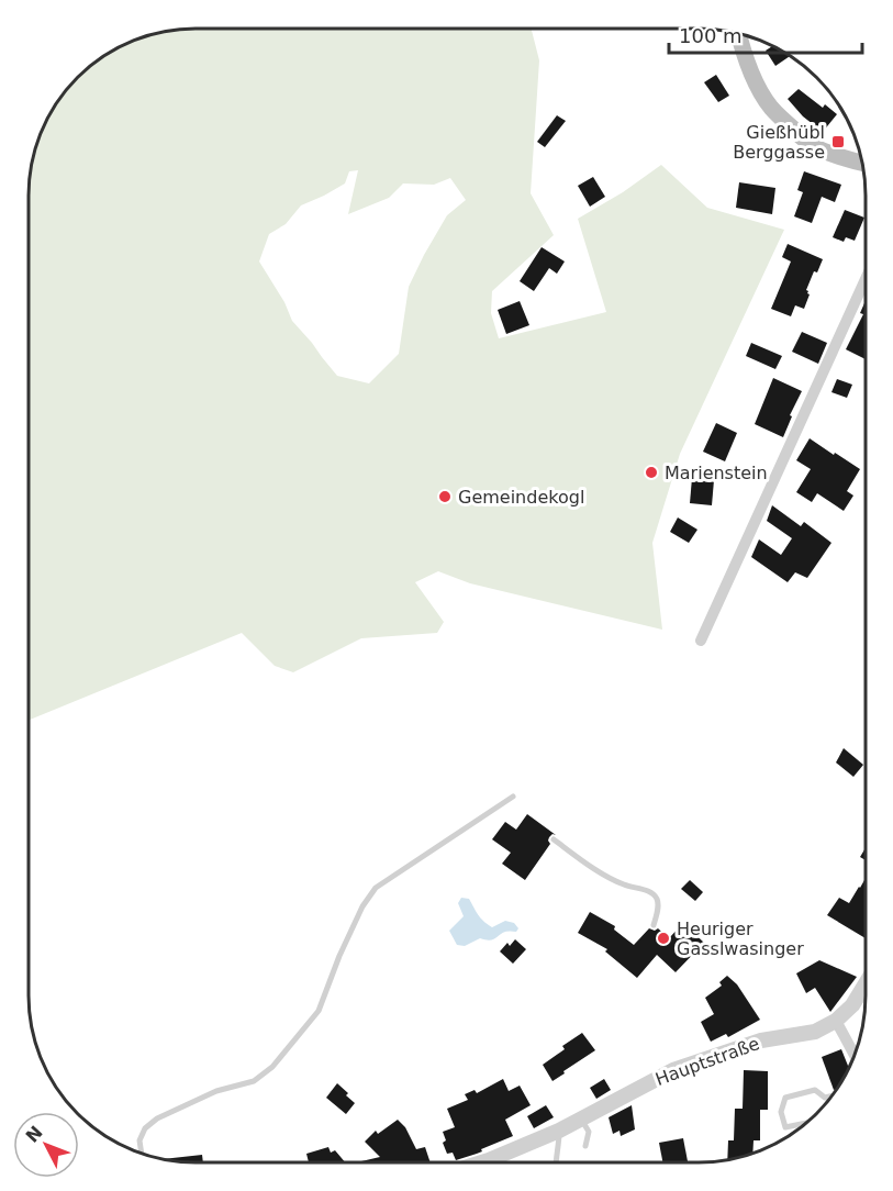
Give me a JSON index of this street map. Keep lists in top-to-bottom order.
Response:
{
  "streets": {
    "street": ["Hauptstraße"]
  },
  "places": {
    "transit": ["Gießhübl Berggasse"],
    "other": ["Marienstein", "Gemeindekogl", "Heuriger Gasslwasinger"]
  },
  "scale_bar": "100 m",
  "north": "top left"
}
